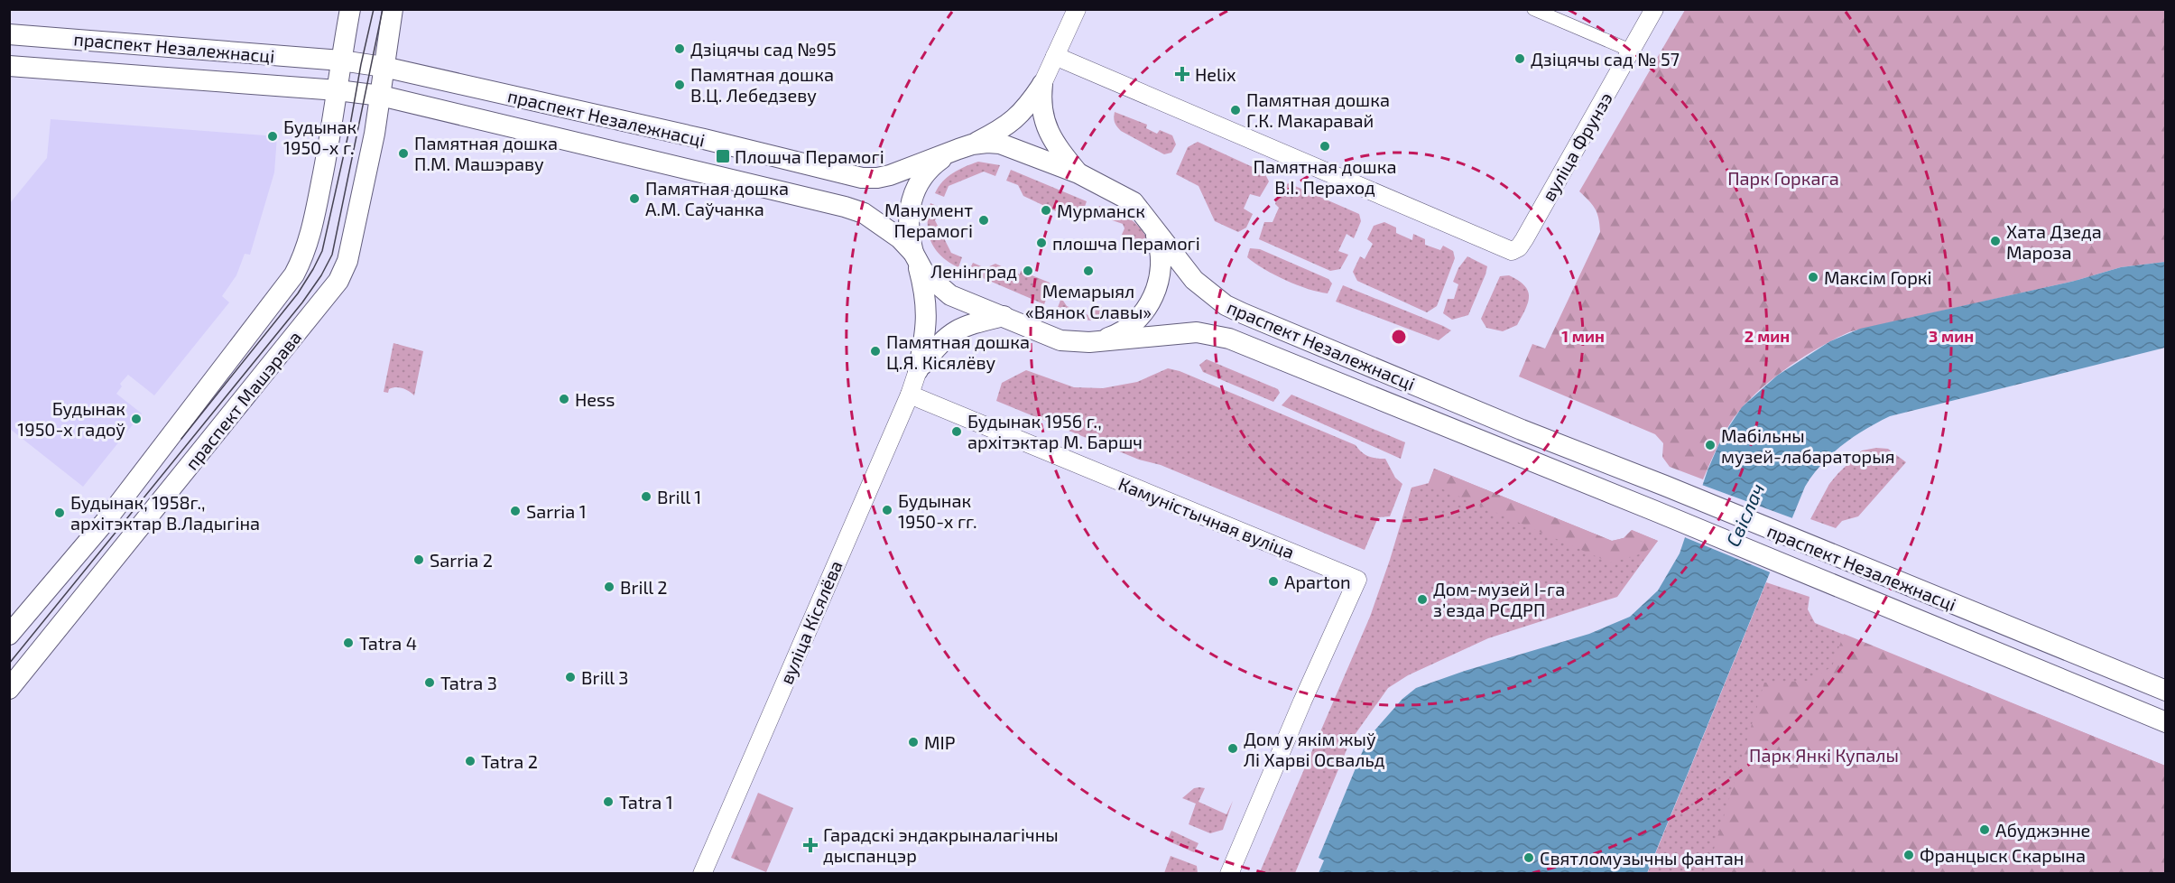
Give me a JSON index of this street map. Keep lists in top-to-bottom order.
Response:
{
  "streets": {
    "main road": ["праспект Незалежнасці", "праспект Машэрава"],
    "street": ["вуліца Фрунзэ", "Камуністычная вуліца", "вуліца Кісялёва"]
  },
  "crossings": [
    ["праспект Незалежнасці", "праспект Машэрава"],
    ["Камуністычная вуліца", "вуліца Кісялёва"]
  ],
  "water": ["Свіслач"],
  "parks": ["Парк Горкага", "Парк Янкі Купалы"],
  "places": {
    "other": [
      "Дзіцячы сад №95",
      "Дзіцячы сад № 57",
      "Памятная дошка В.Ц. Лебедзеву",
      "Памятная дошка Г.К. Макаравай",
      "Будынак 1950-х г.",
      "Памятная дошка В.І. Пераход",
      "Памятная дошка П.М. Машэраву",
      "Памятная дошка А.М. Саўчанка",
      "Мурманск",
      "Манумент Перамогі",
      "Хата Дзеда Мароза",
      "плошча Перамогі",
      "Ленінград",
      "Мемарыял «Вянок Славы»",
      "Максім Горкі",
      "Памятная дошка Ц.Я. Кісялёву",
      "Hess",
      "Будынак 1950-х гадоў",
      "Будынак 1956 г., архітэктар М. Баршч",
      "Мабільны музей-лабараторыя",
      "Brill 1",
      "Будынак 1950-х гг.",
      "Sarria 1",
      "Будынак, 1958г., архітэктар В.Ладыгіна",
      "Sarria 2",
      "Aparton",
      "Brill 2",
      "Дом-музей I-га зʼезда РСДРП",
      "Tatra 4",
      "Brill 3",
      "Tatra 3",
      "МІР",
      "Дом у якім жыў Лі Харві Освальд",
      "Tatra 2",
      "Tatra 1",
      "Абуджэнне",
      "Францыск Скарына",
      "Святломузычны фантан"
    ],
    "health": ["Helix", "Гарадскі эндакрыналагічны дыспанцэр"],
    "transit": ["Плошча Перамогі"]
  },
  "rings": ["1 мин", "2 мин", "3 мин"]
}
